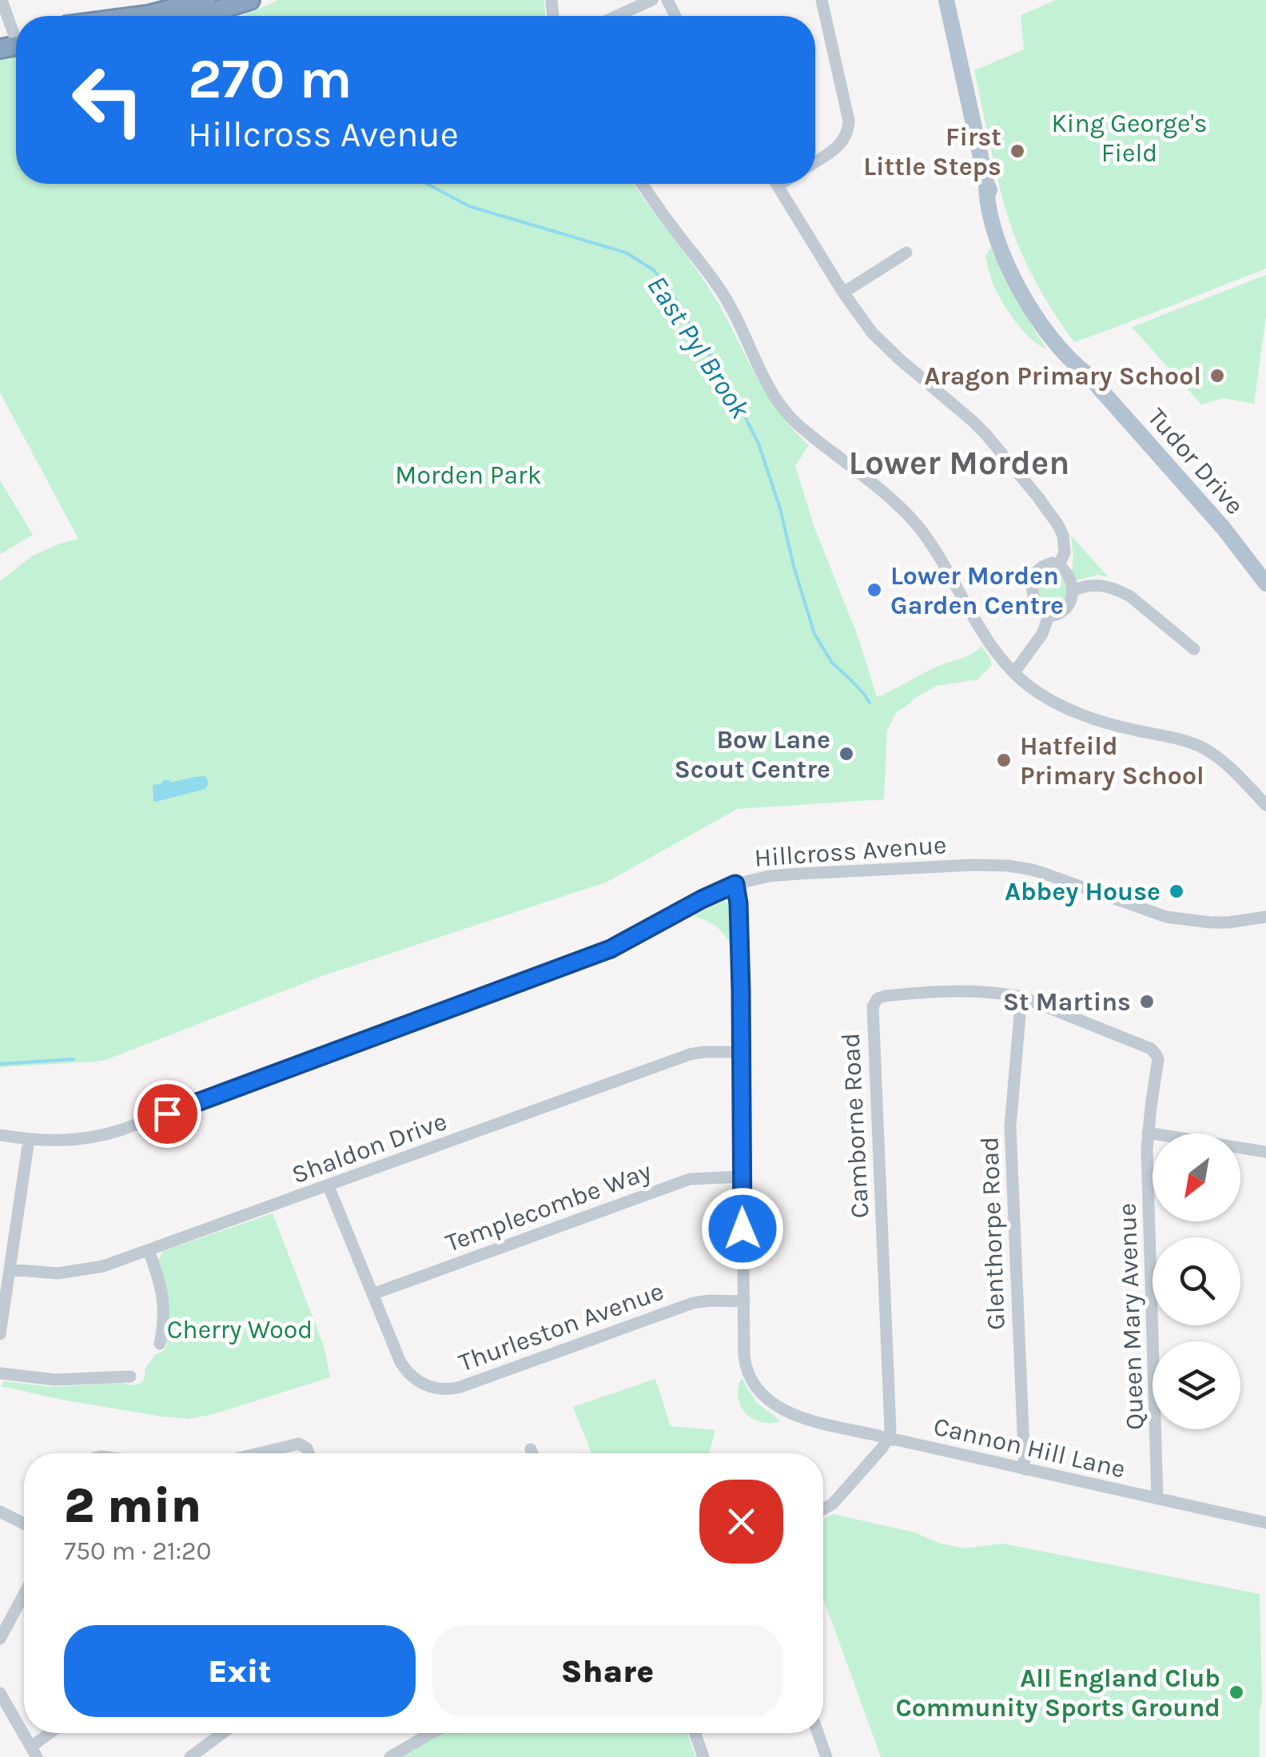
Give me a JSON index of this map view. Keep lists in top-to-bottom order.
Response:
{
  "streets": {
    "main road": ["Tudor Drive"],
    "street": [
      "Hillcross Avenue",
      "Camborne Road",
      "Shaldon Drive",
      "Templecombe Way",
      "Glenthorpe Road",
      "Queen Mary Avenue",
      "Thurleston Avenue",
      "Cannon Hill Lane"
    ]
  },
  "crossings": [
    ["Hillcross Avenue", "Cannon Hill Lane"],
    ["Camborne Road", "Glenthorpe Road"],
    ["Camborne Road", "Queen Mary Avenue"],
    ["Camborne Road", "Cannon Hill Lane"],
    ["Shaldon Drive", "Thurleston Avenue"],
    ["Shaldon Drive", "Cannon Hill Lane"],
    ["Templecombe Way", "Thurleston Avenue"],
    ["Templecombe Way", "Cannon Hill Lane"],
    ["Glenthorpe Road", "Cannon Hill Lane"],
    ["Queen Mary Avenue", "Cannon Hill Lane"],
    ["Thurleston Avenue", "Cannon Hill Lane"]
  ],
  "districts": ["Lower Morden"],
  "water": ["East Pyl Brook"],
  "parks": ["King George's Field", "Morden Park", "Cherry Wood"],
  "places": [
    "First Little Steps",
    "Aragon Primary School",
    "Lower Morden Garden Centre",
    "Bow Lane Scout Centre",
    "Hatfeild Primary School",
    "Abbey House",
    "St Martins",
    "All England Club Community Sports Ground"
  ],
  "north": "bottom left",
  "page": {
    "turn": ["270 m", "Hillcross Avenue"],
    "heading": ["2 min", "750 m · 21:20"],
    "buttons": ["Exit", "Share"]
  }
}
